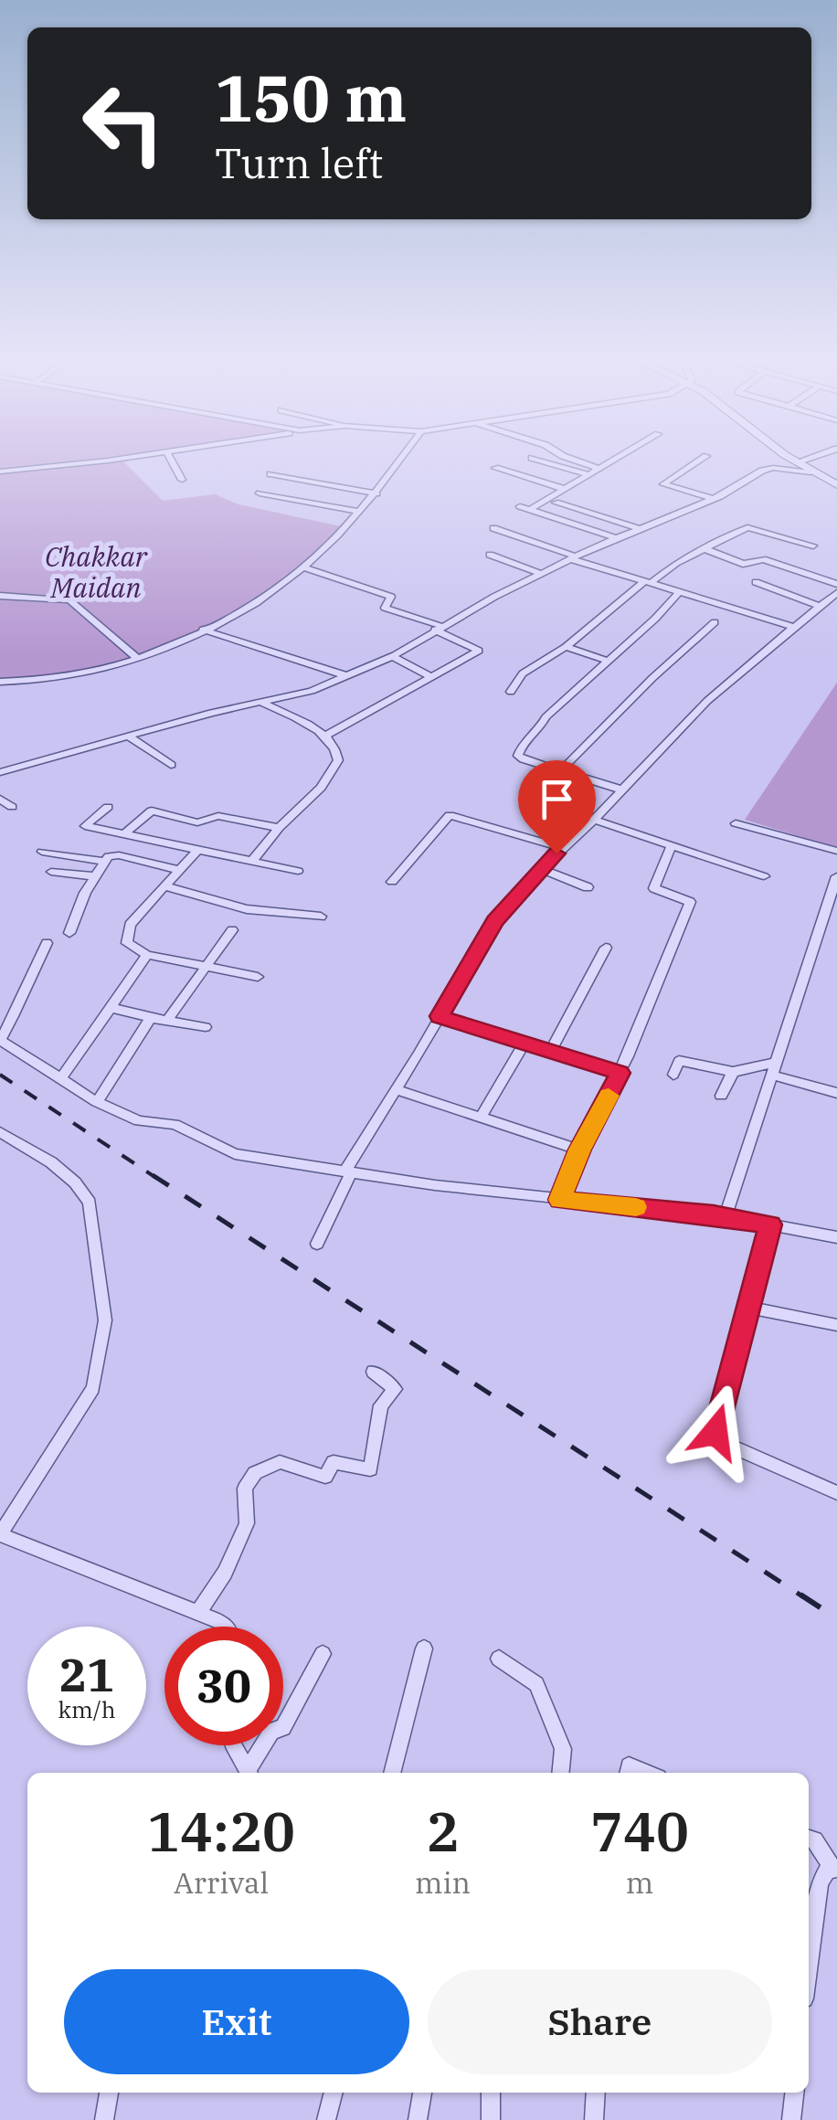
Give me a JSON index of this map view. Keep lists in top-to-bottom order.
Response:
{
  "parks": ["Chakkar Maidan"],
  "page": {
    "turn": ["150 m", "Turn left"],
    "speed": "21 km/h",
    "limit": "30",
    "eta": [
      "14:20",
      "Arrival",
      "2",
      "min",
      "740",
      "m"
    ],
    "buttons": ["Exit", "Share"]
  }
}
